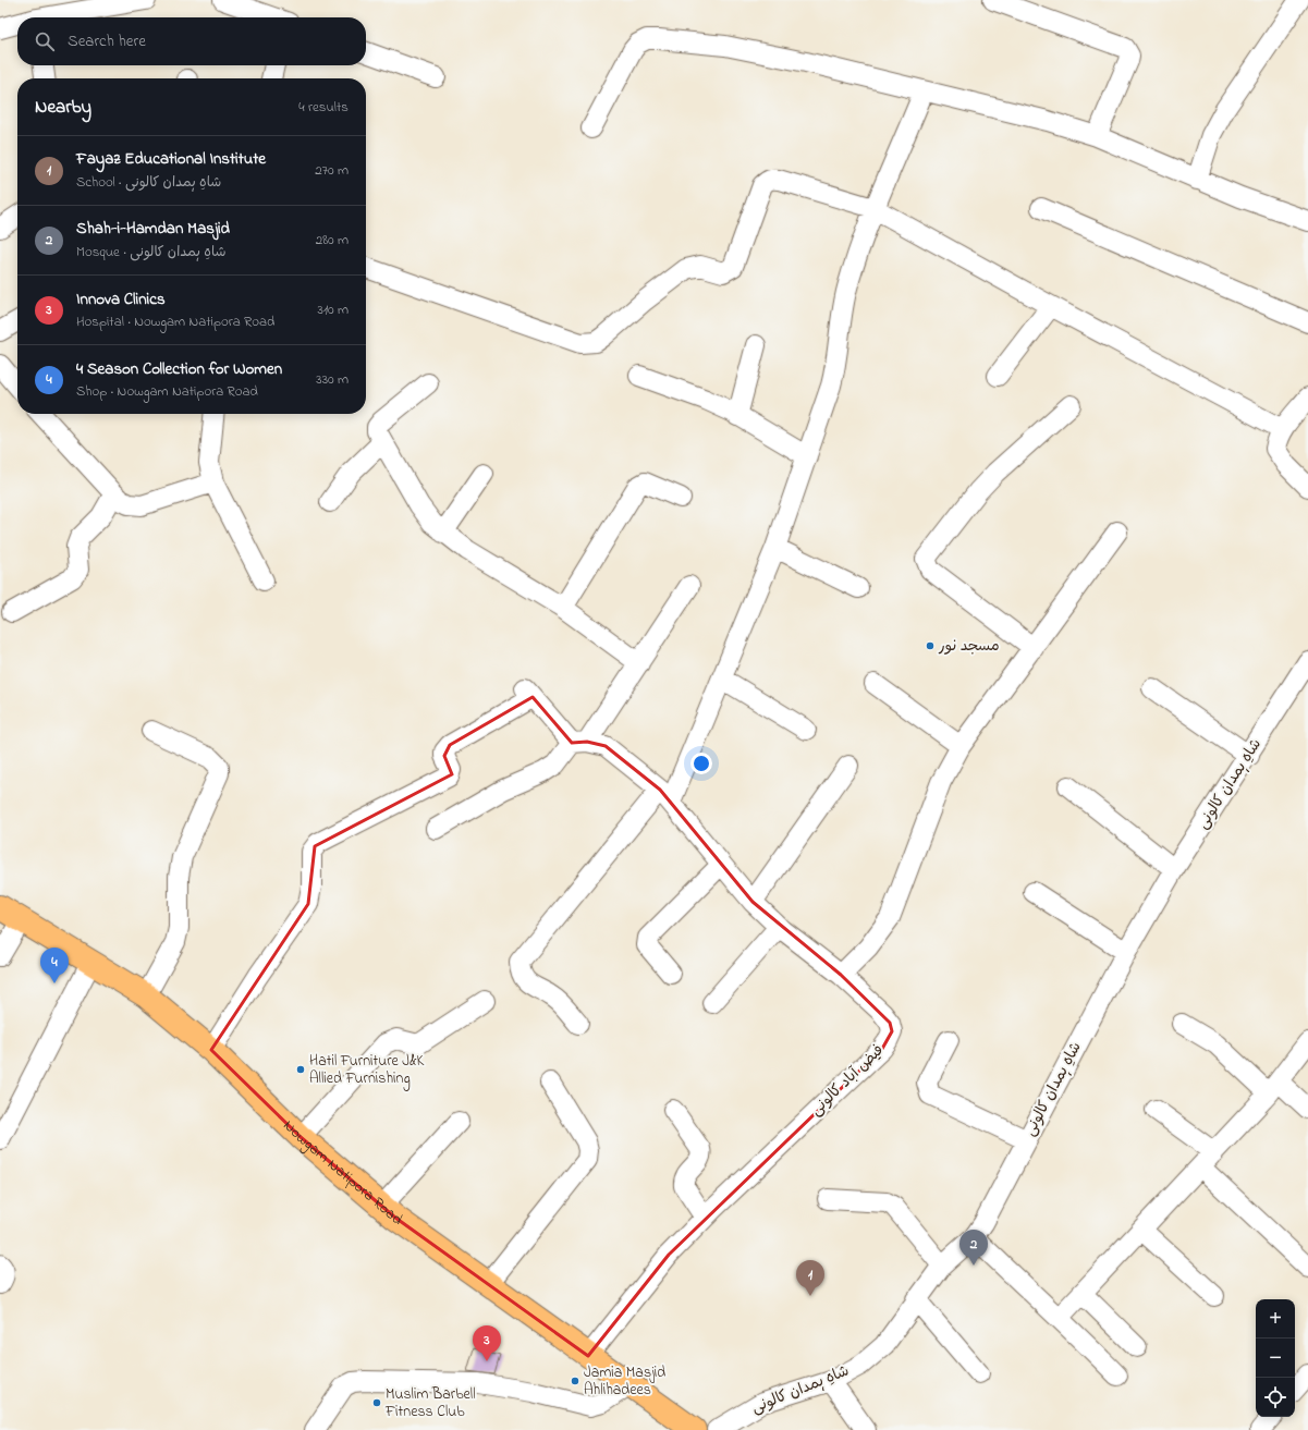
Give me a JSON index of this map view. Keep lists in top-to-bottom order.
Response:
{
  "streets": {
    "main road": ["Nowgam Natipora Road"],
    "street": ["شاہِ ہمدان کالونی", "فیض آباد کالونی"]
  },
  "crossings": [
    ["فیض آباد کالونی", "Nowgam Natipora Road"]
  ],
  "places": [
    "مسجد نور",
    "Hatil Furniture J&K Allied Furnishing",
    "Jamia Masjid Ahlihadees",
    "Muslim Barbell Fitness Club"
  ],
  "page": {
    "search": "Search here",
    "heading": ["Nearby", "4 results"],
    "list": [
      {
        "mark": "1",
        "name": "Fayaz Educational Institute",
        "note": "School · شاہِ ہمدان کالونی",
        "value": "270 m"
      },
      {
        "mark": "2",
        "name": "Shah-i-Hamdan Masjid",
        "note": "Mosque · شاہِ ہمدان کالونی",
        "value": "280 m"
      },
      {
        "mark": "3",
        "name": "Innova Clinics",
        "note": "Hospital · Nowgam Natipora Road",
        "value": "310 m"
      },
      {
        "mark": "4",
        "name": "4 Season Collection for Women",
        "note": "Shop · Nowgam Natipora Road",
        "value": "330 m"
      }
    ],
    "pins": [
      "4",
      "2",
      "1",
      "3"
    ],
    "map_buttons": ["+", "−"]
  }
}
